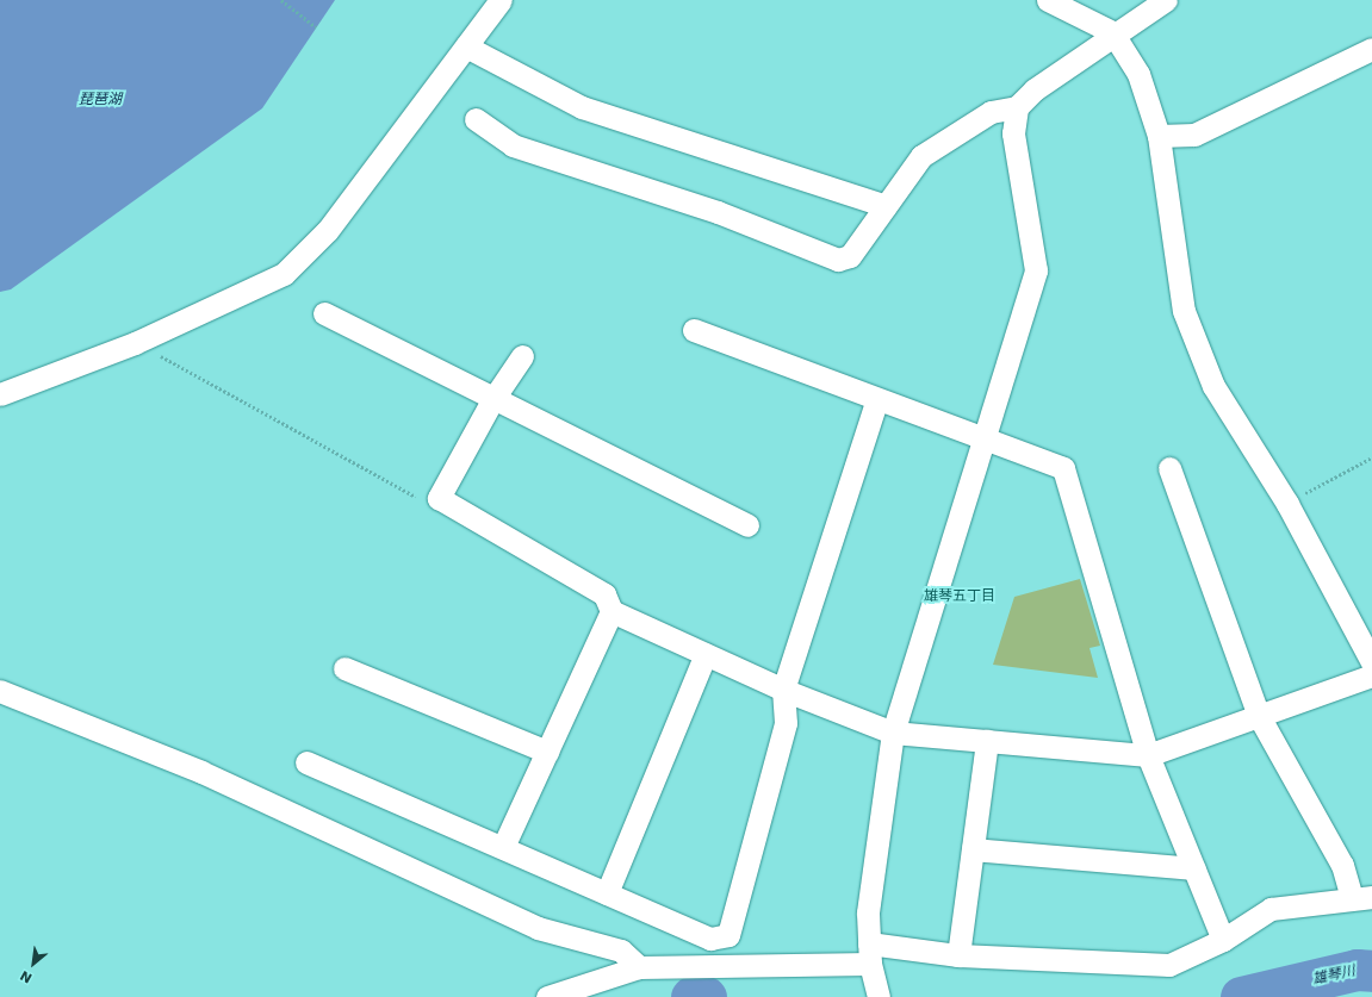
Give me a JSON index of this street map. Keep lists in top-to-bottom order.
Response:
{
  "districts": ["雄琴五丁目"],
  "water": ["琵琶湖", "雄琴川"],
  "north": "bottom left"
}
